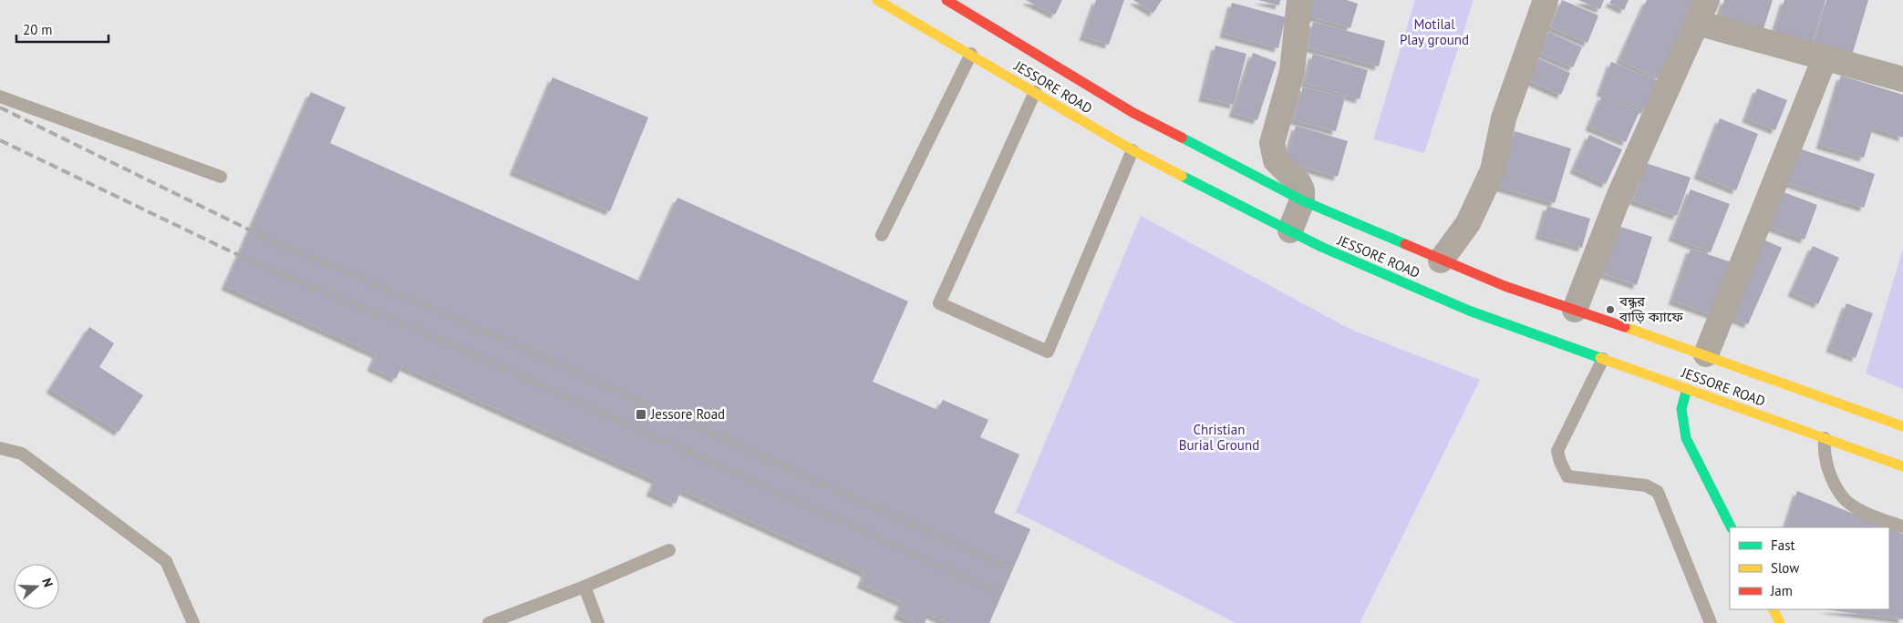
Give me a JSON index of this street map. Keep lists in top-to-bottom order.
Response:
{
  "streets": {
    "main road": ["JESSORE ROAD"]
  },
  "parks": ["Motilal Play ground", "Christian Burial Ground"],
  "places": {
    "other": ["বন্ধুর বাড়ি ক্যাফে"],
    "transit": ["Jessore Road"]
  },
  "legend": ["Fast", "Slow", "Jam"],
  "scale_bar": "20 m",
  "north": "right"
}
